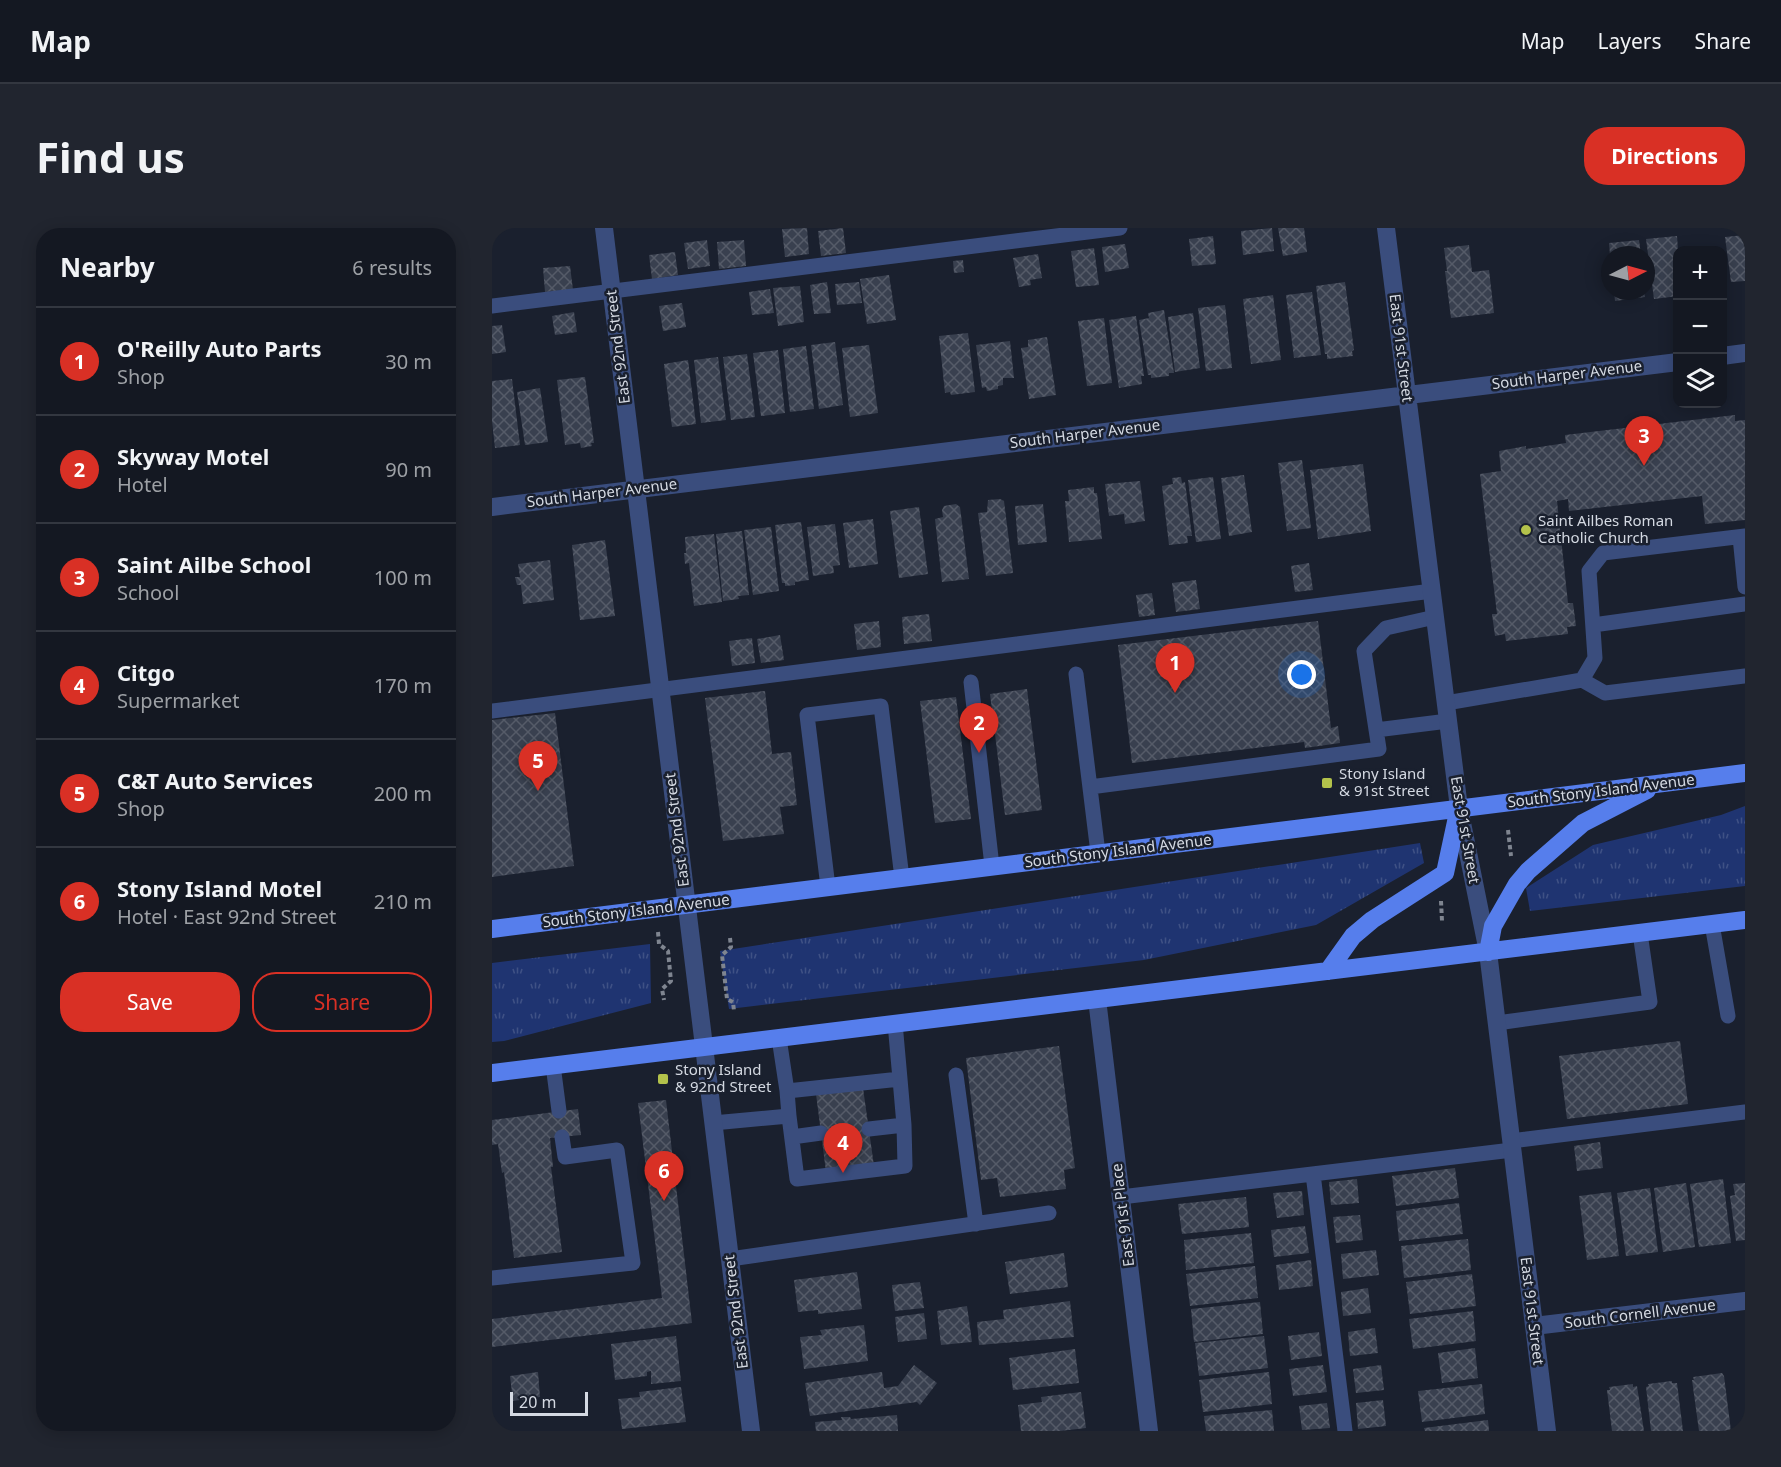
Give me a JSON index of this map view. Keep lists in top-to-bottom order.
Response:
{
  "streets": {
    "highway": ["South Stony Island Avenue"],
    "street": [
      "East 92nd Street",
      "East 91st Street",
      "South Harper Avenue",
      "East 91st Place",
      "South Cornell Avenue"
    ]
  },
  "crossings": [
    ["East 92nd Street", "South Harper Avenue"],
    ["East 92nd Street", "South Stony Island Avenue"],
    ["East 91st Street", "South Harper Avenue"],
    ["East 91st Street", "South Stony Island Avenue"],
    ["East 91st Street", "South Cornell Avenue"]
  ],
  "places": {
    "other": ["Saint Ailbes Roman Catholic Church"],
    "transit": ["Stony Island & 91st Street", "Stony Island & 92nd Street"]
  },
  "scale_bar": "20 m",
  "north": "right",
  "page": {
    "header": "Map",
    "nav": ["Map", "Layers", "Share"],
    "buttons": [
      "Directions",
      ["Save", "Share"]
    ],
    "title": "Find us",
    "heading": ["Nearby", "6 results"],
    "map_buttons": ["+", "−"],
    "list": [
      {
        "mark": "1",
        "name": "O'Reilly Auto Parts",
        "note": "Shop",
        "value": "30 m"
      },
      {
        "mark": "2",
        "name": "Skyway Motel",
        "note": "Hotel",
        "value": "90 m"
      },
      {
        "mark": "3",
        "name": "Saint Ailbe School",
        "note": "School",
        "value": "100 m"
      },
      {
        "mark": "4",
        "name": "Citgo",
        "note": "Supermarket",
        "value": "170 m"
      },
      {
        "mark": "5",
        "name": "C&T Auto Services",
        "note": "Shop",
        "value": "200 m"
      },
      {
        "mark": "6",
        "name": "Stony Island Motel",
        "note": "Hotel · East 92nd Street",
        "value": "210 m"
      }
    ],
    "pins": [
      "3",
      "1",
      "2",
      "5",
      "4",
      "6"
    ],
    "scale": "20 m"
  }
}
